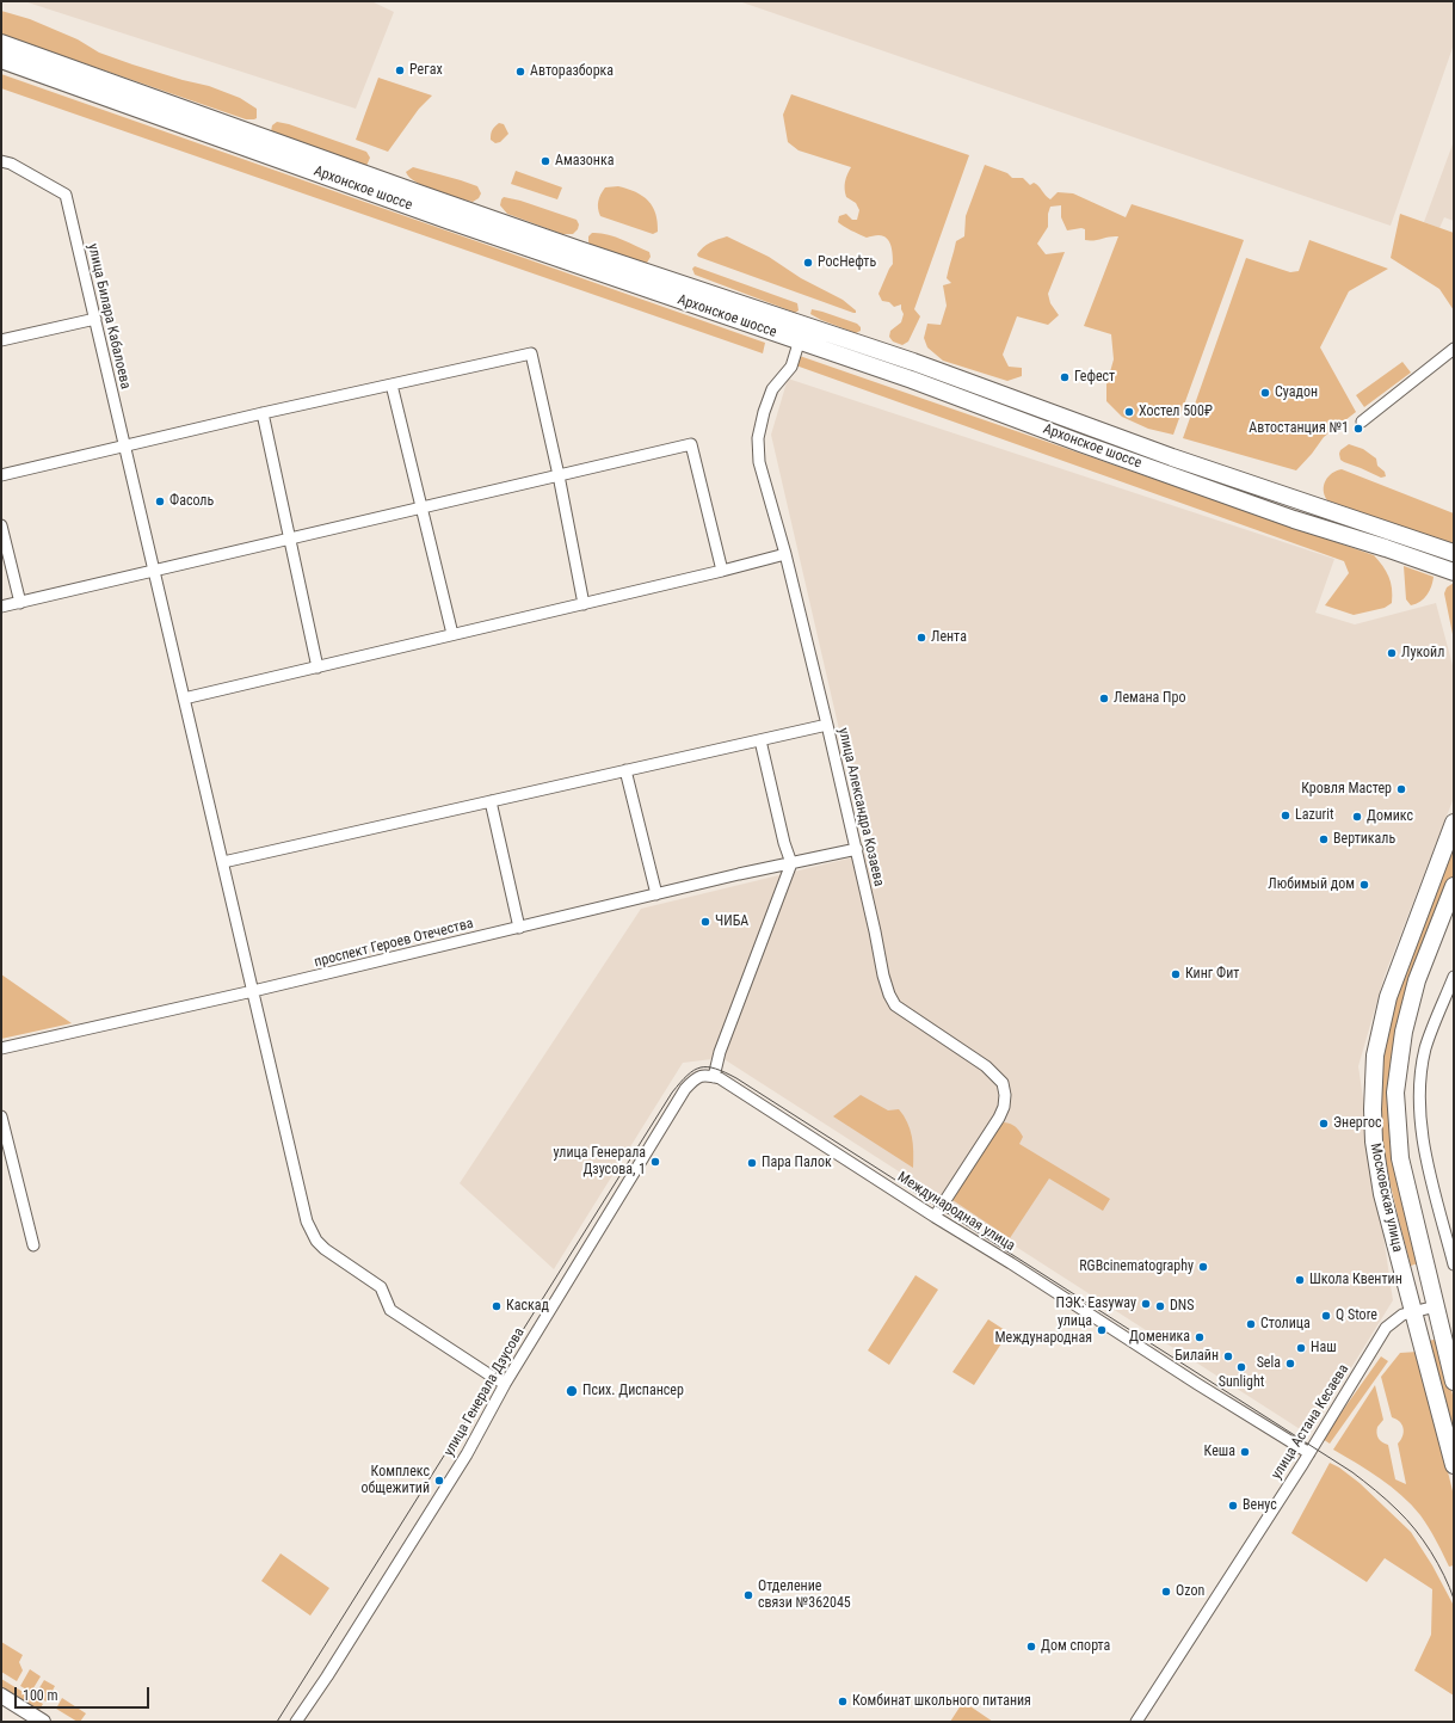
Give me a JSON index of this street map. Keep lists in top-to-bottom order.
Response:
{
  "streets": {
    "highway": ["Архонское шоссе", "Московская улица"],
    "street": [
      "улица Билара Кабалоева",
      "улица Александра Козаева",
      "проспект Героев Отечества",
      "Международная улица",
      "улица Генерала Дзусова",
      "улица Астана Кесаева"
    ]
  },
  "crossings": [
    ["Архонское шоссе", "улица Александра Козаева"],
    ["улица Билара Кабалоева", "проспект Героев Отечества"],
    ["улица Билара Кабалоева", "улица Генерала Дзусова"],
    ["улица Александра Козаева", "проспект Героев Отечества"],
    ["улица Александра Козаева", "Международная улица"],
    ["Московская улица", "улица Астана Кесаева"],
    ["Международная улица", "улица Генерала Дзусова"],
    ["Международная улица", "улица Астана Кесаева"]
  ],
  "places": [
    "Регах",
    "Авторазборка",
    "Амазонка",
    "РосНефть",
    "Гефест",
    "Суадон",
    "Хостел 500₽",
    "Автостанция №1",
    "Фасоль",
    "Лента",
    "Лукойл",
    "Лемана Про",
    "Кровля Мастер",
    "Lazurit",
    "Домикс",
    "Вертикаль",
    "Любимый дом",
    "ЧИБА",
    "Кинг Фит",
    "Энергос",
    "улица Генерала Дзусова, 1",
    "Пара Палок",
    "RGBcinematography",
    "Школа Квентин",
    "ПЭК: Easyway",
    "Каскад",
    "DNS",
    "Q Store",
    "Столица",
    "улица Международная",
    "Доменика",
    "Наш",
    "Билайн",
    "Sela",
    "Sunlight",
    "Псих. Диспансер",
    "Кеша",
    "Комплекс общежитий",
    "Венус",
    "Ozon",
    "Отделение связи №362045",
    "Дом спорта",
    "Комбинат школьного питания"
  ],
  "scale_bar": "100 m"
}
